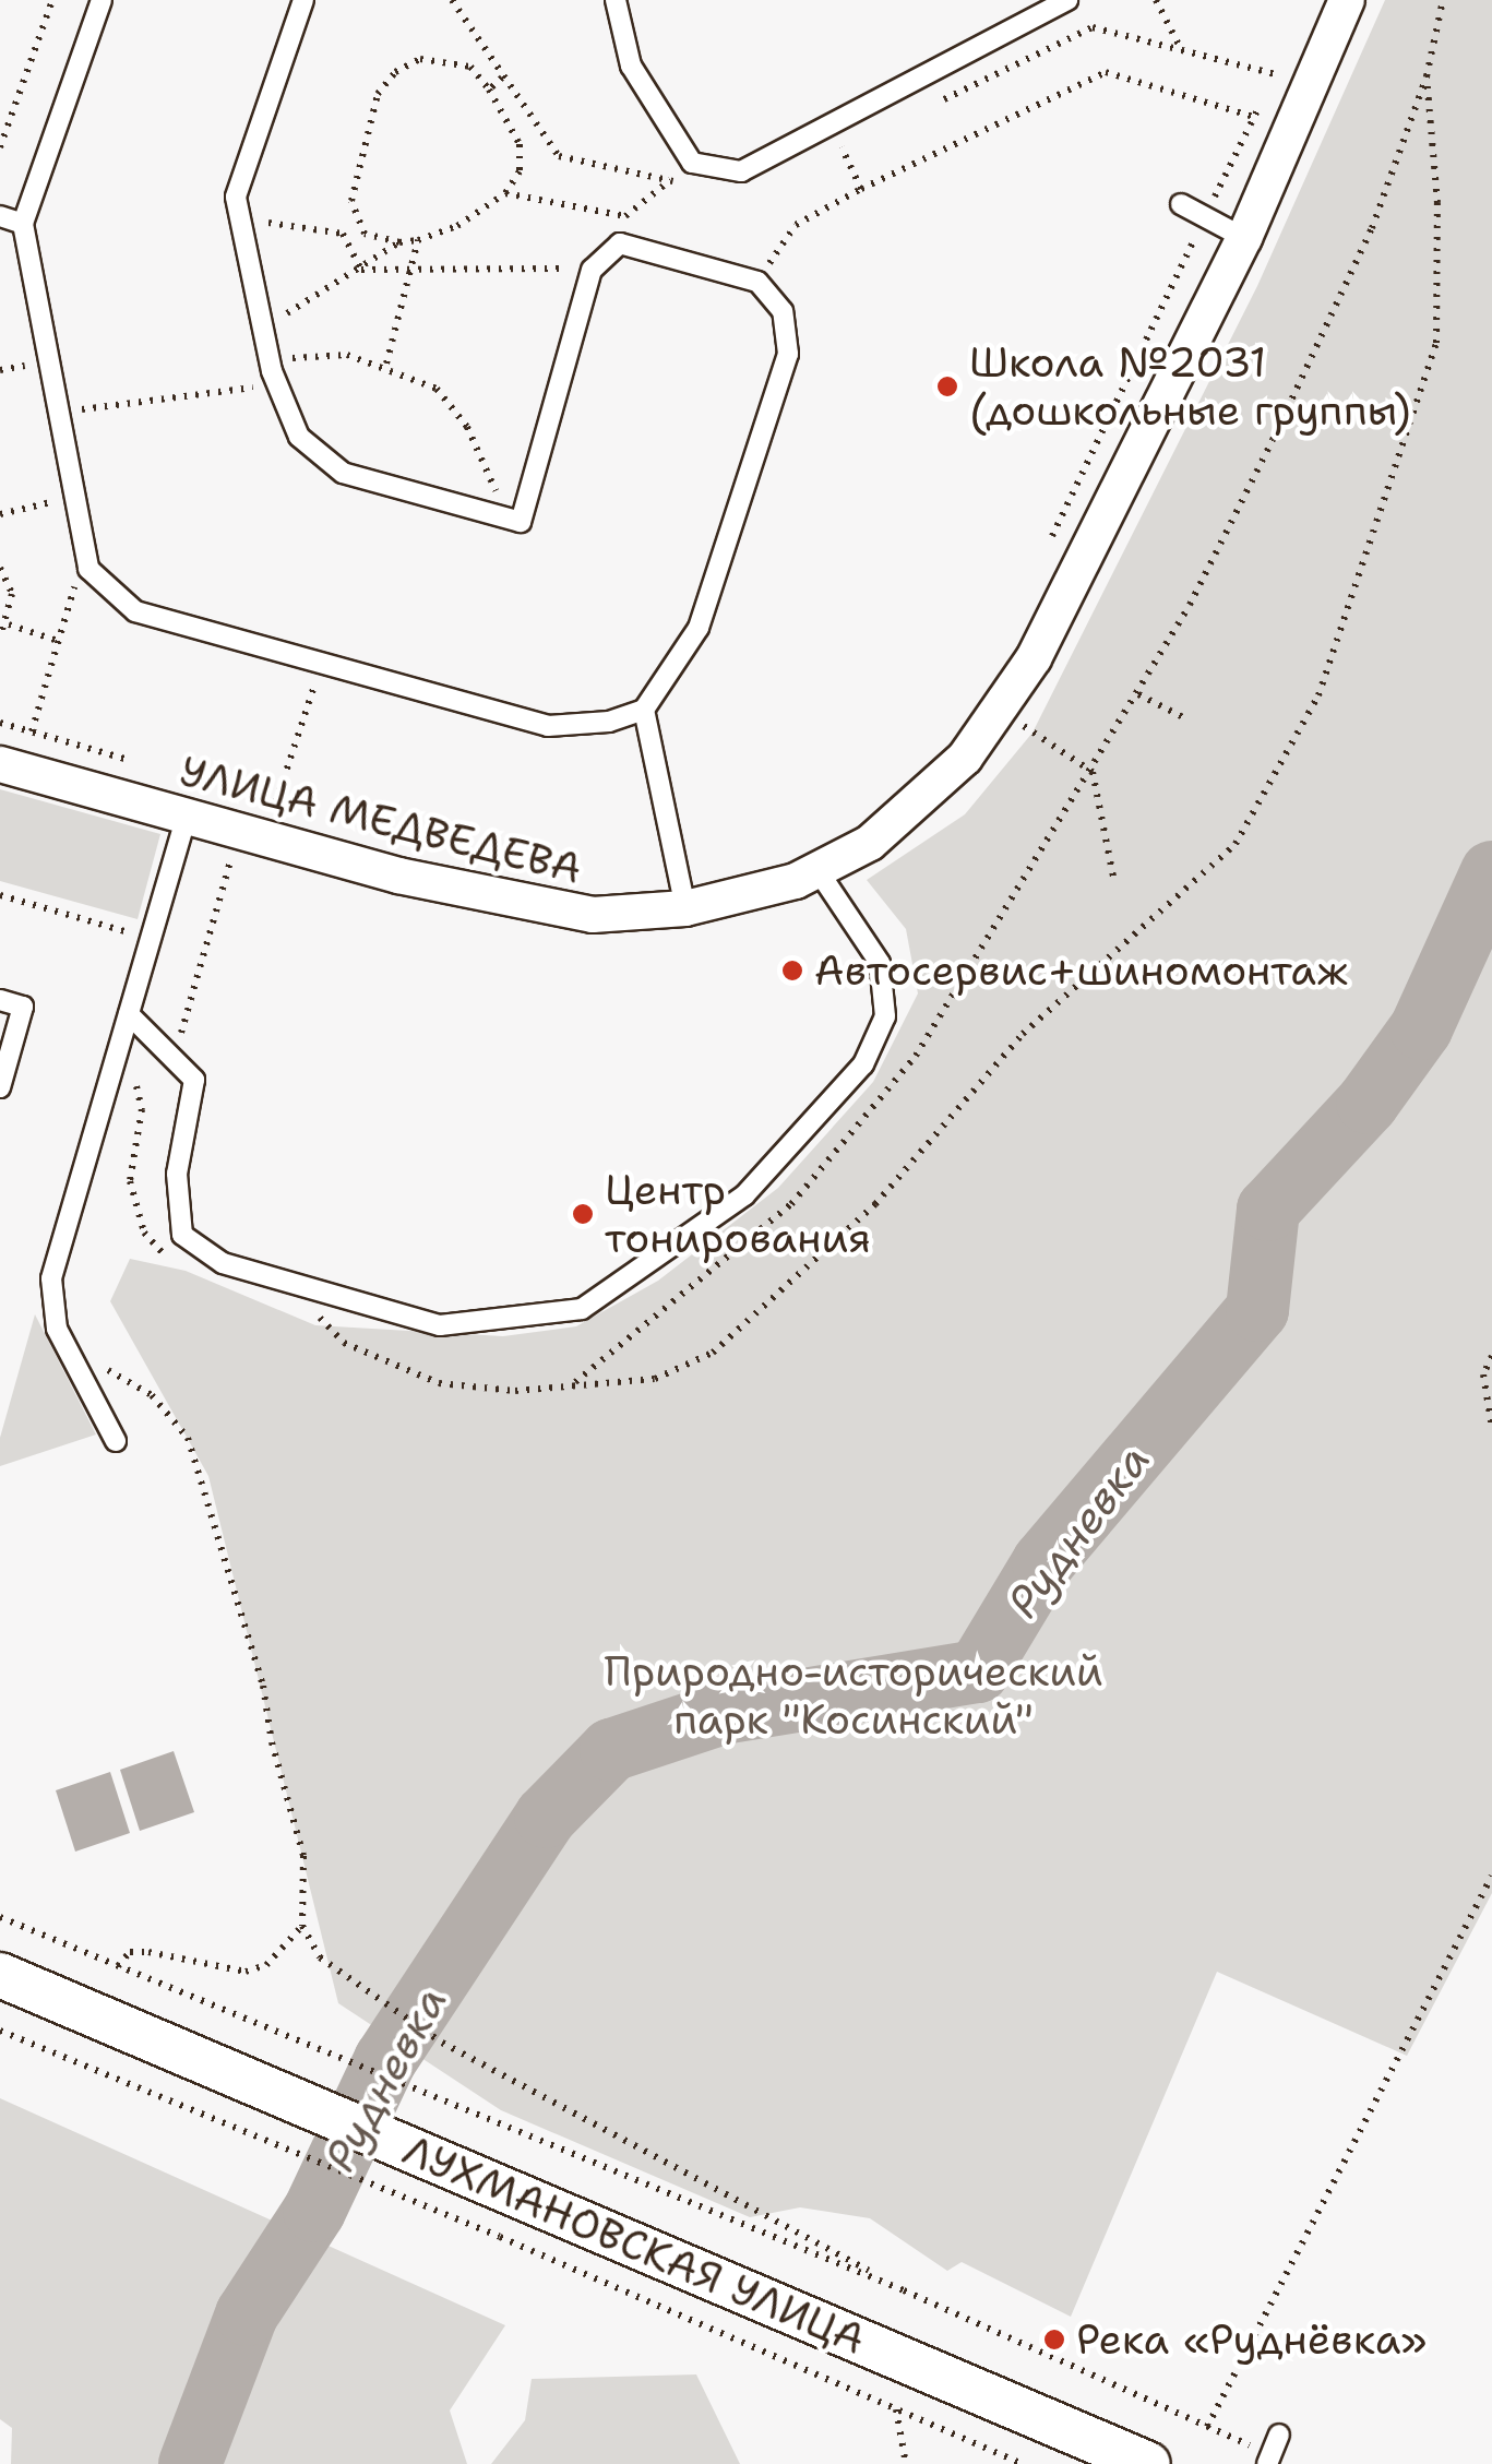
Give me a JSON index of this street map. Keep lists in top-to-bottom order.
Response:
{
  "streets": {
    "street": ["УЛИЦА МЕДВЕДЕВА", "ЛУХМАНОВСКАЯ УЛИЦА"]
  },
  "water": ["Рудневка"],
  "parks": ["Природно-исторический парк \"Косинский\""],
  "places": [
    "Школа №2031 (дошкольные группы)",
    "Автосервис+шиномонтаж",
    "Центр тонирования",
    "Река «Руднёвка»"
  ]
}
